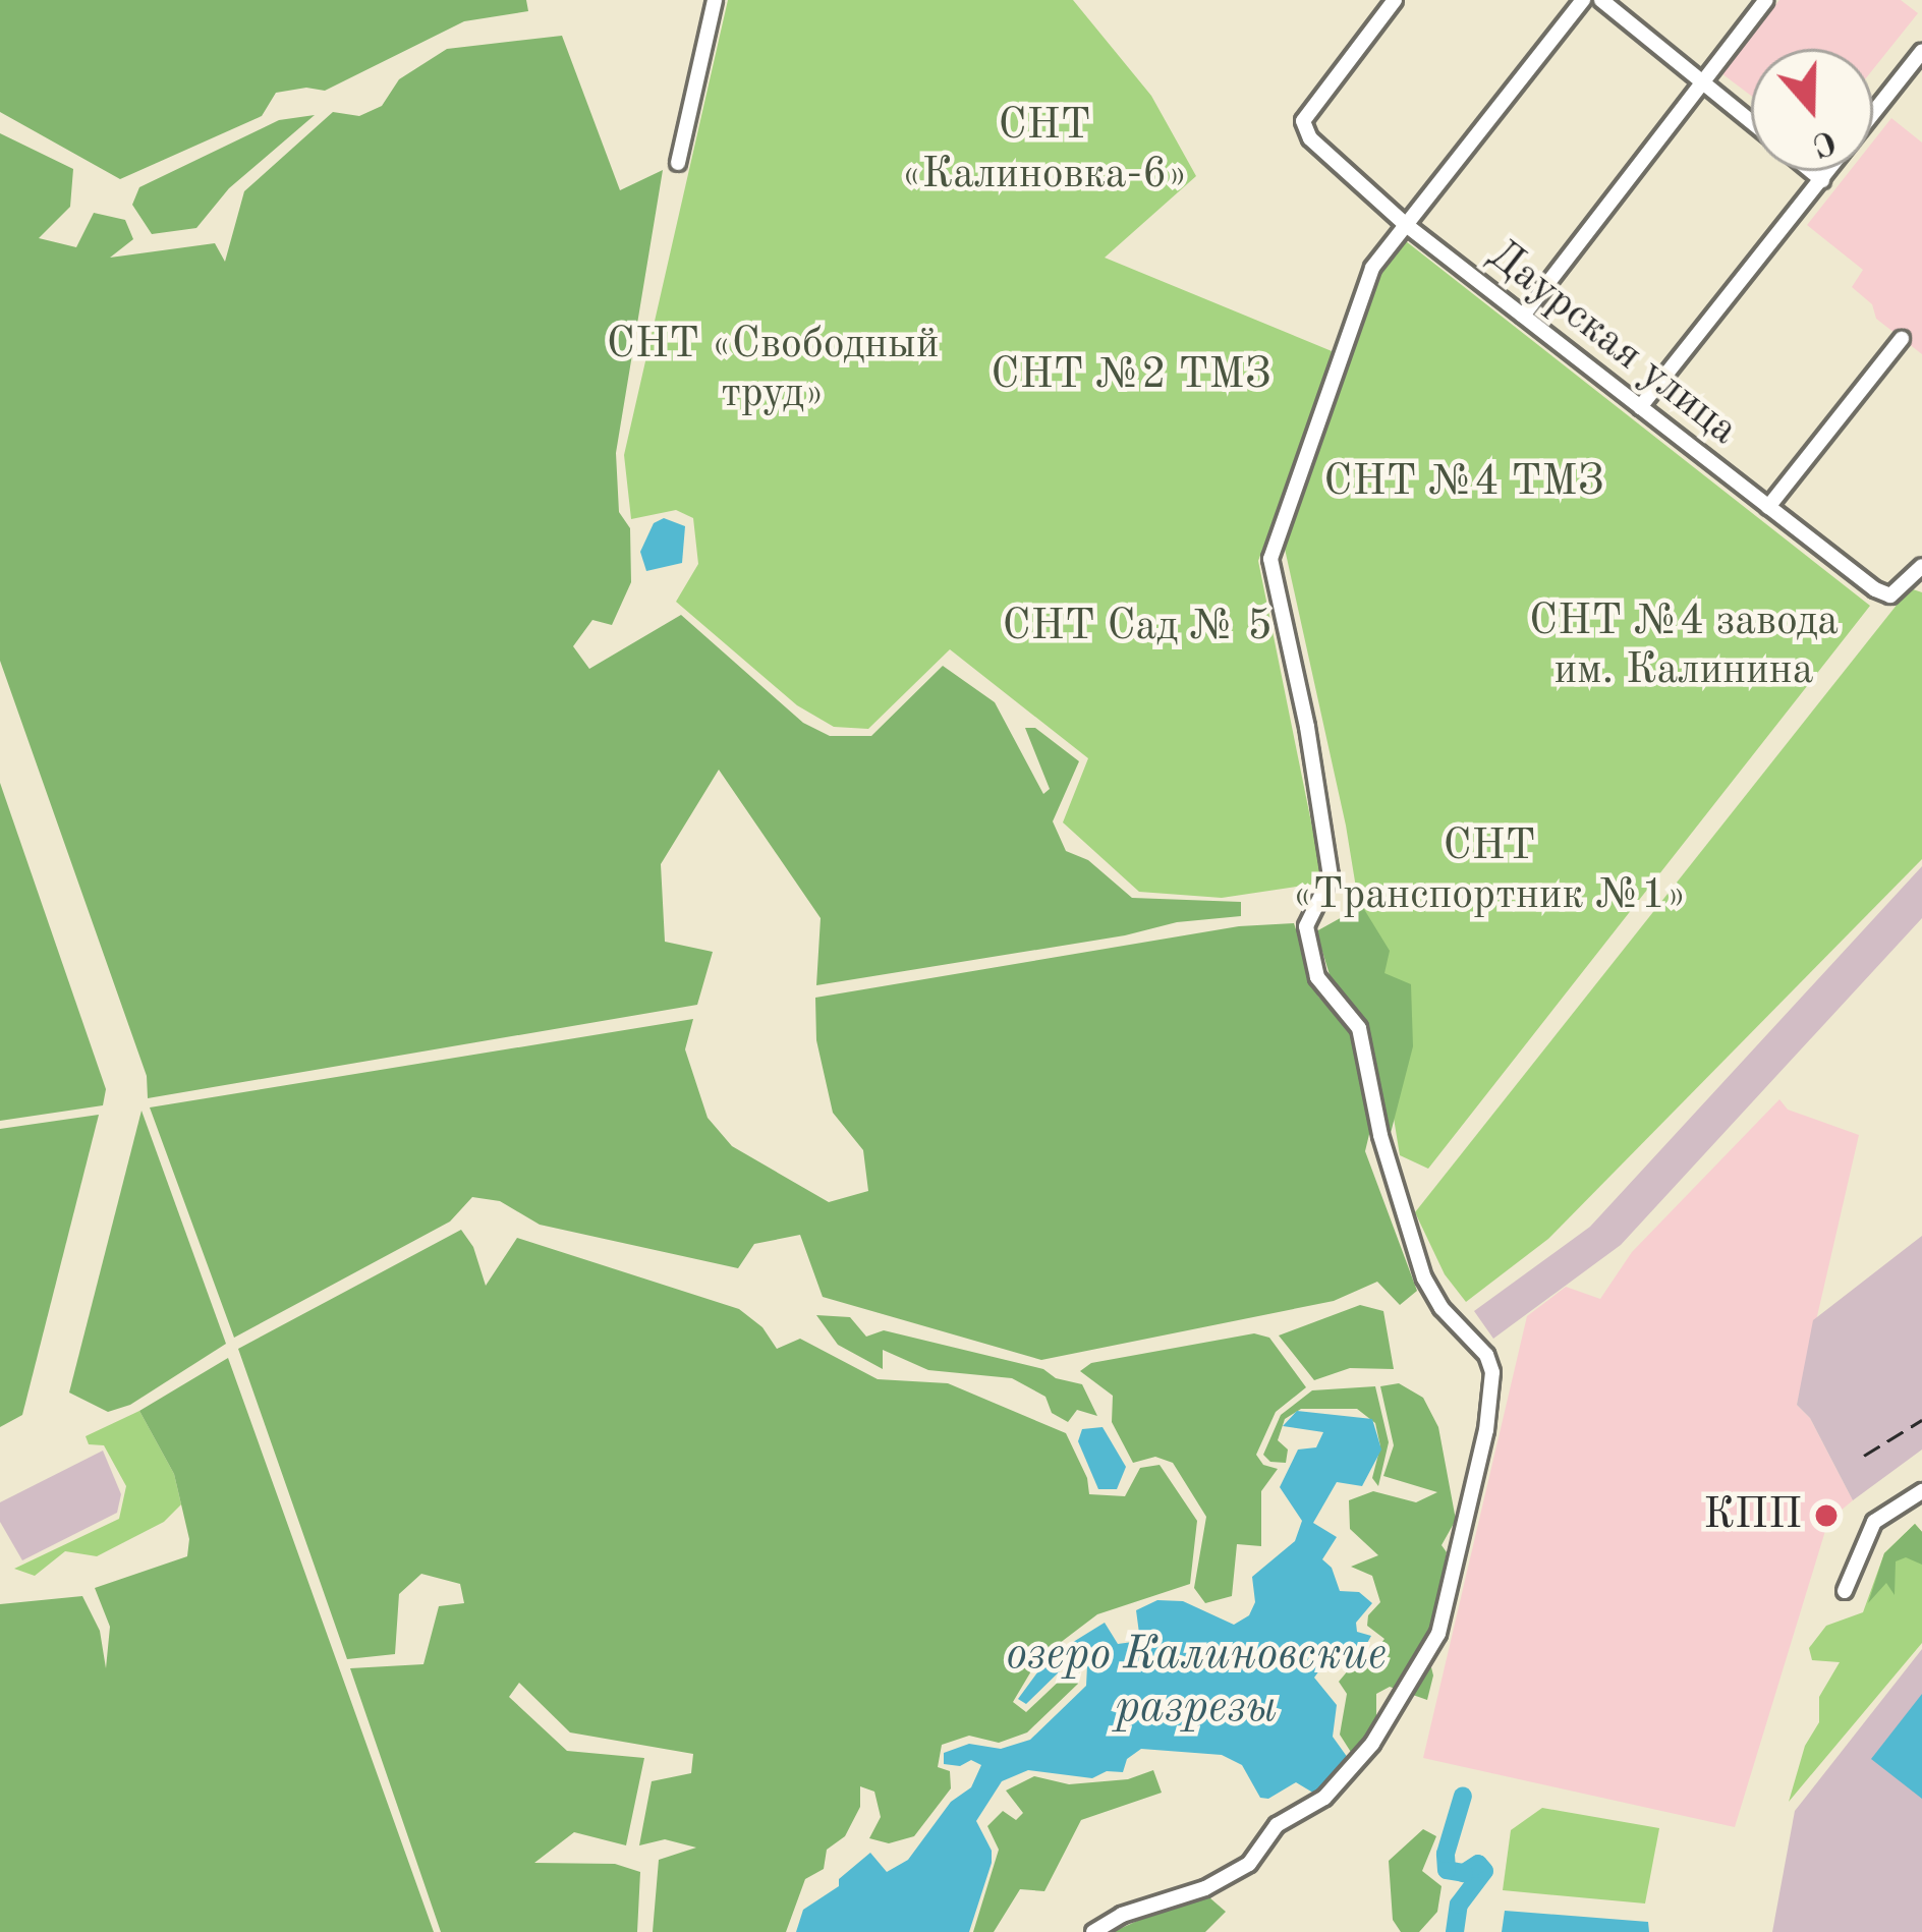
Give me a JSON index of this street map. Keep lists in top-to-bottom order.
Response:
{
  "streets": {
    "street": ["Даурская улица"]
  },
  "water": ["озеро Калиновские разрезы"],
  "parks": [
    "СНТ «Калиновка-6»",
    "СНТ «Свободный труд»",
    "СНТ №2 ТМЗ",
    "СНТ №4 ТМЗ",
    "СНТ №4 завода им. Калинина",
    "СНТ Сад № 5",
    "СНТ «Транспортник №1»"
  ],
  "places": ["КПП"],
  "north": "bottom"
}
